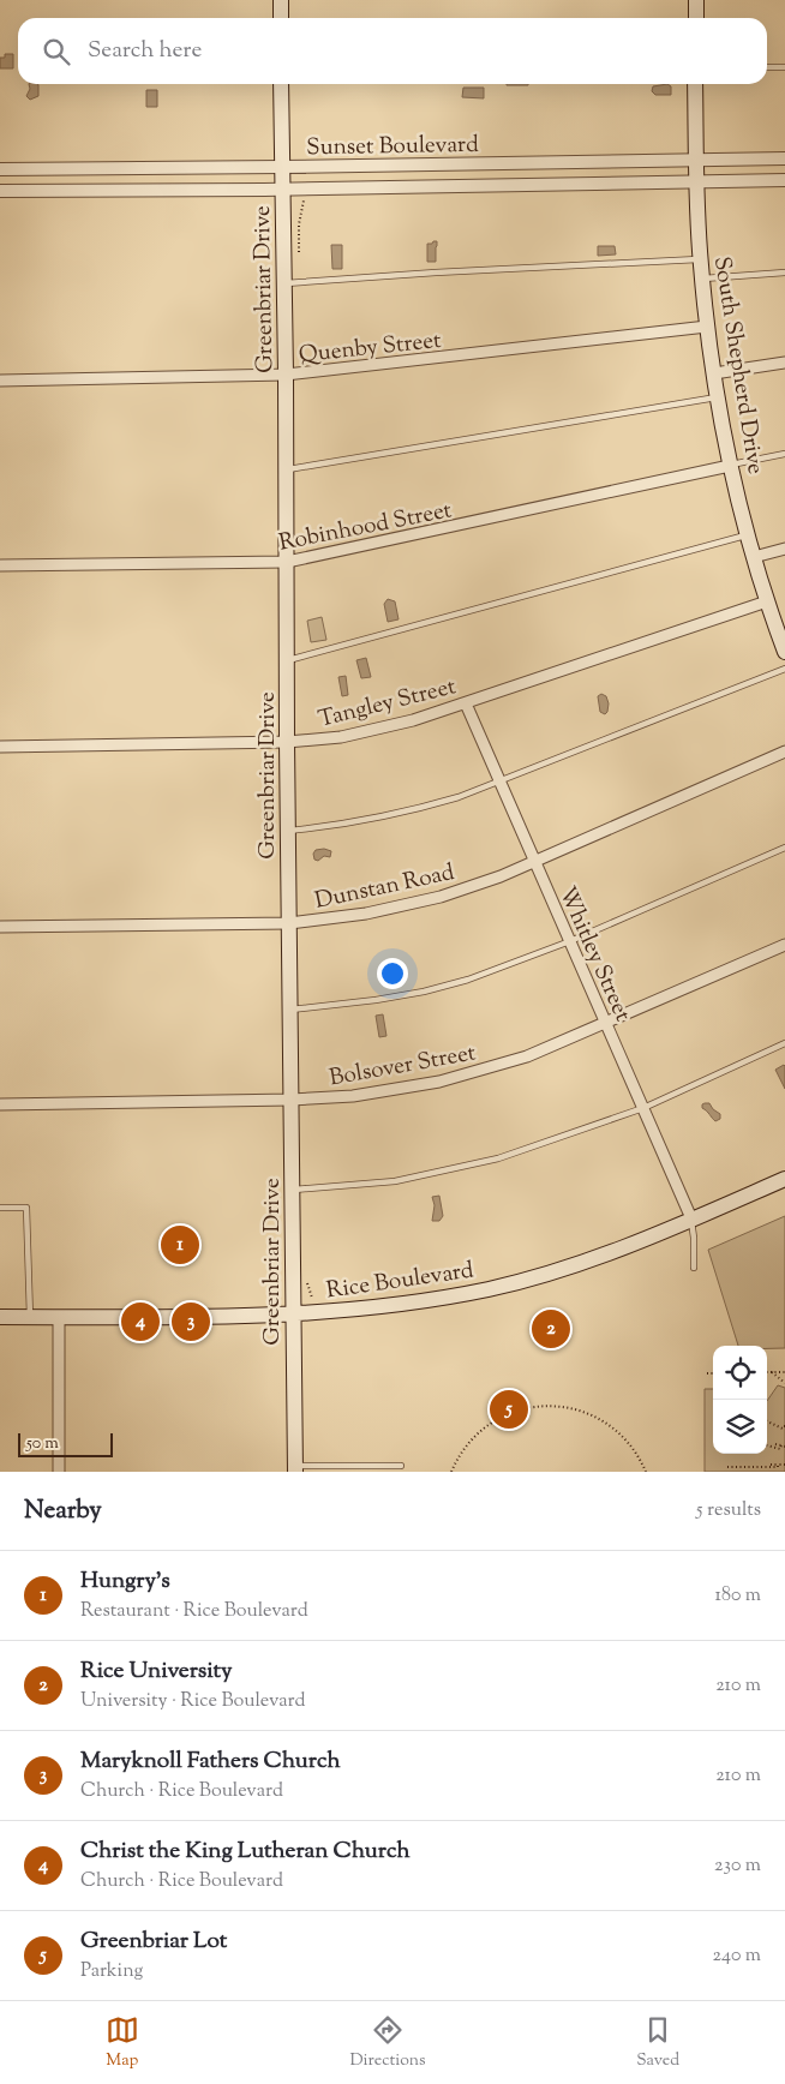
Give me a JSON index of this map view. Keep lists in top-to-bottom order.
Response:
{
  "streets": {
    "main road": ["Greenbriar Drive", "South Shepherd Drive", "Rice Boulevard"],
    "street": [
      "Sunset Boulevard",
      "Quenby Street",
      "Robinhood Street",
      "Tangley Street",
      "Dunstan Road",
      "Whitley Street",
      "Bolsover Street"
    ]
  },
  "crossings": [
    ["Sunset Boulevard", "Greenbriar Drive"],
    ["Sunset Boulevard", "South Shepherd Drive"],
    ["Greenbriar Drive", "Quenby Street"],
    ["Greenbriar Drive", "Robinhood Street"],
    ["Greenbriar Drive", "Tangley Street"],
    ["Greenbriar Drive", "Dunstan Road"],
    ["Greenbriar Drive", "Bolsover Street"],
    ["Greenbriar Drive", "Rice Boulevard"],
    ["Quenby Street", "South Shepherd Drive"],
    ["South Shepherd Drive", "Robinhood Street"],
    ["South Shepherd Drive", "Tangley Street"],
    ["Tangley Street", "Whitley Street"],
    ["Dunstan Road", "Whitley Street"],
    ["Whitley Street", "Bolsover Street"],
    ["Whitley Street", "Rice Boulevard"]
  ],
  "scale_bar": "50 m",
  "page": {
    "search": "Search here",
    "pins": [
      "1",
      "3",
      "4",
      "2",
      "5"
    ],
    "scale": "50 m",
    "heading": ["Nearby", "5 results"],
    "list": [
      {
        "mark": "1",
        "name": "Hungry's",
        "note": "Restaurant · Rice Boulevard",
        "value": "180 m"
      },
      {
        "mark": "2",
        "name": "Rice University",
        "note": "University · Rice Boulevard",
        "value": "210 m"
      },
      {
        "mark": "3",
        "name": "Maryknoll Fathers Church",
        "note": "Church · Rice Boulevard",
        "value": "210 m"
      },
      {
        "mark": "4",
        "name": "Christ the King Lutheran Church",
        "note": "Church · Rice Boulevard",
        "value": "230 m"
      },
      {
        "mark": "5",
        "name": "Greenbriar Lot",
        "note": "Parking",
        "value": "240 m"
      }
    ],
    "nav": ["Map", "Directions", "Saved"]
  }
}
